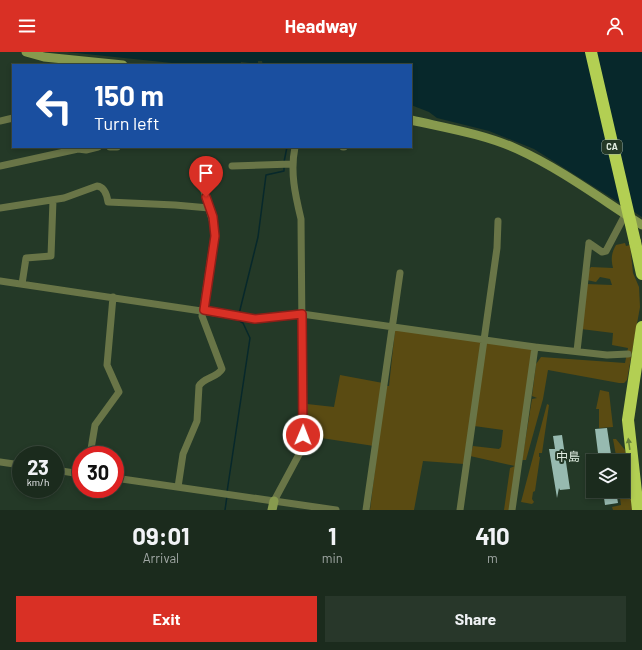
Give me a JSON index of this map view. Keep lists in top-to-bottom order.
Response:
{
  "streets": {
    "highway": ["CA"]
  },
  "districts": ["中島"],
  "page": {
    "header": "Headway",
    "turn": ["150 m", "Turn left"],
    "speed": "23 km/h",
    "limit": "30",
    "eta": [
      "09:01",
      "Arrival",
      "1",
      "min",
      "410",
      "m"
    ],
    "buttons": ["Exit", "Share"]
  }
}
